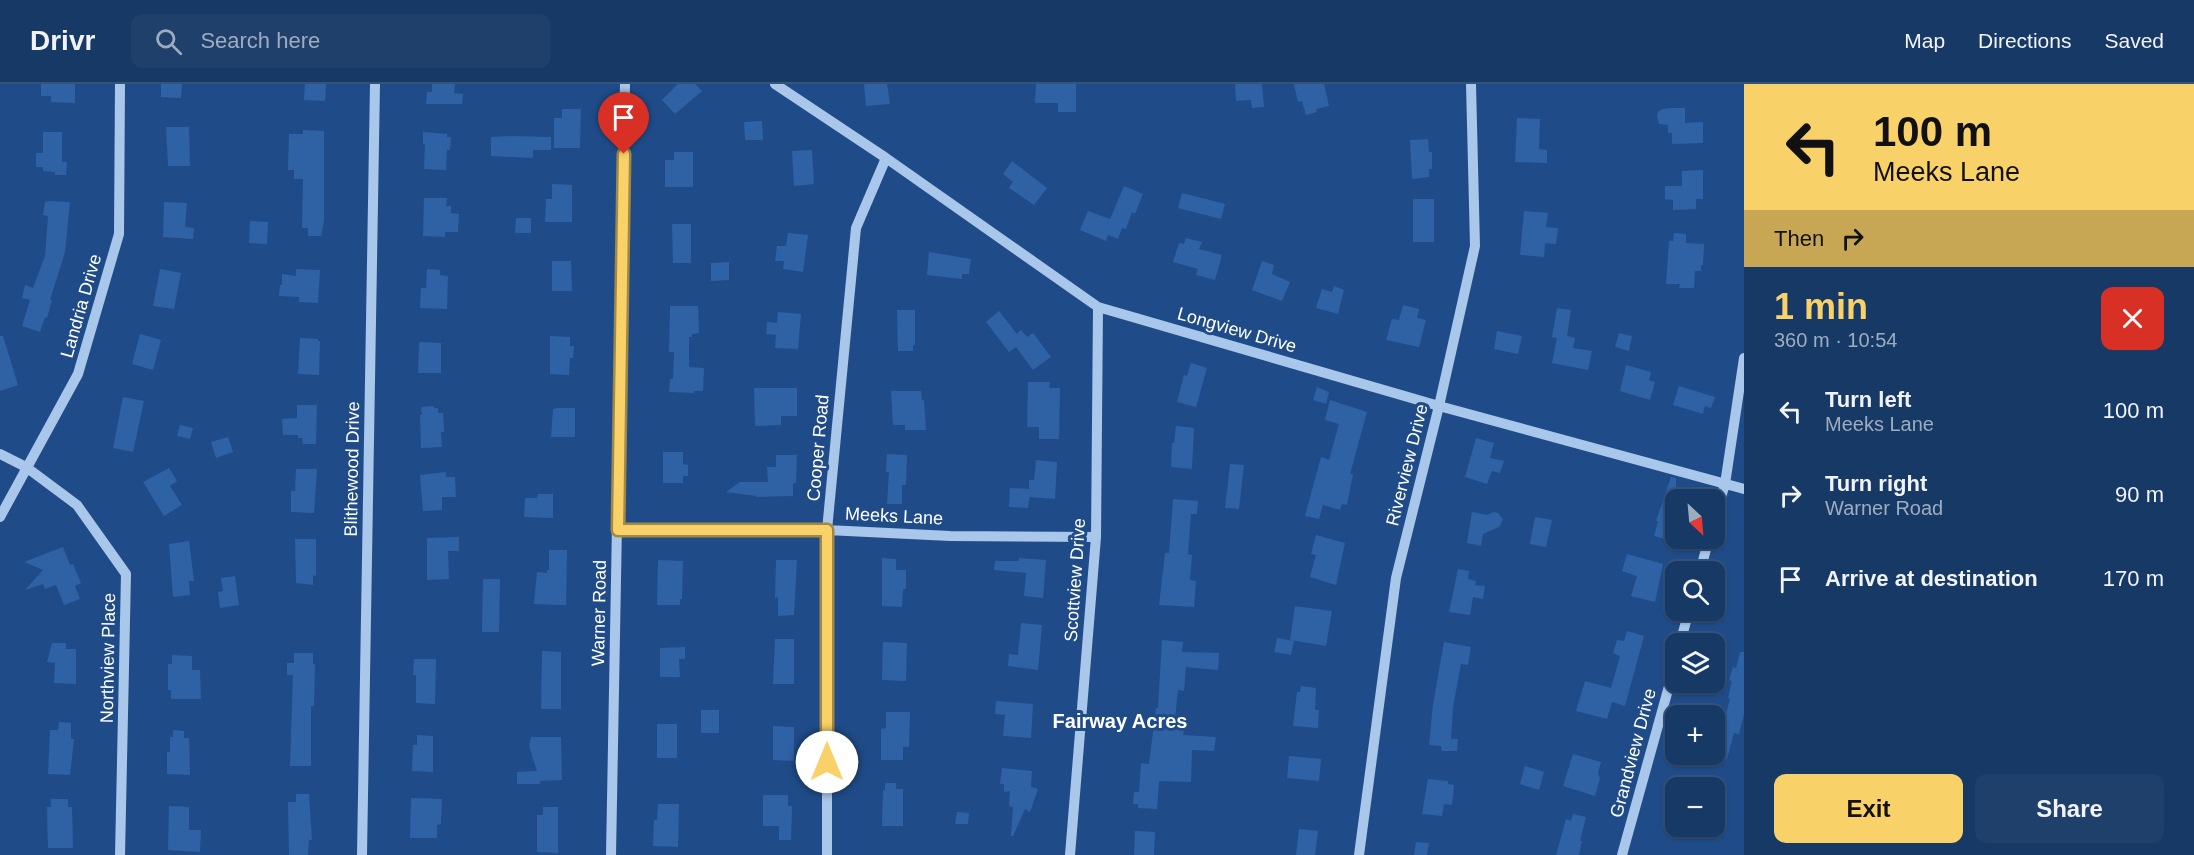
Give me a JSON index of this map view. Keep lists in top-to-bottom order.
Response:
{
  "streets": {
    "street": [
      "Landria Drive",
      "Longview Drive",
      "Cooper Road",
      "Riverview Drive",
      "Blithewood Drive",
      "Meeks Lane",
      "Scottview Drive",
      "Warner Road",
      "Northview Place",
      "Grandview Drive"
    ]
  },
  "crossings": [
    ["Landria Drive", "Northview Place"],
    ["Longview Drive", "Cooper Road"],
    ["Longview Drive", "Riverview Drive"],
    ["Longview Drive", "Scottview Drive"],
    ["Cooper Road", "Meeks Lane"],
    ["Meeks Lane", "Scottview Drive"],
    ["Meeks Lane", "Warner Road"]
  ],
  "districts": ["Fairway Acres"],
  "north": "bottom right",
  "page": {
    "header": "Drivr",
    "search": "Search here",
    "nav": ["Map", "Directions", "Saved"],
    "turn": ["100 m", "Meeks Lane"],
    "then": "Then",
    "heading": ["1 min", "360 m · 10:54"],
    "list": [
      {
        "name": "Turn left",
        "note": "Meeks Lane",
        "value": "100 m"
      },
      {
        "name": "Turn right",
        "note": "Warner Road",
        "value": "90 m"
      },
      {
        "name": "Arrive at destination",
        "value": "170 m"
      }
    ],
    "map_buttons": ["+", "−"],
    "buttons": ["Exit", "Share"]
  }
}
